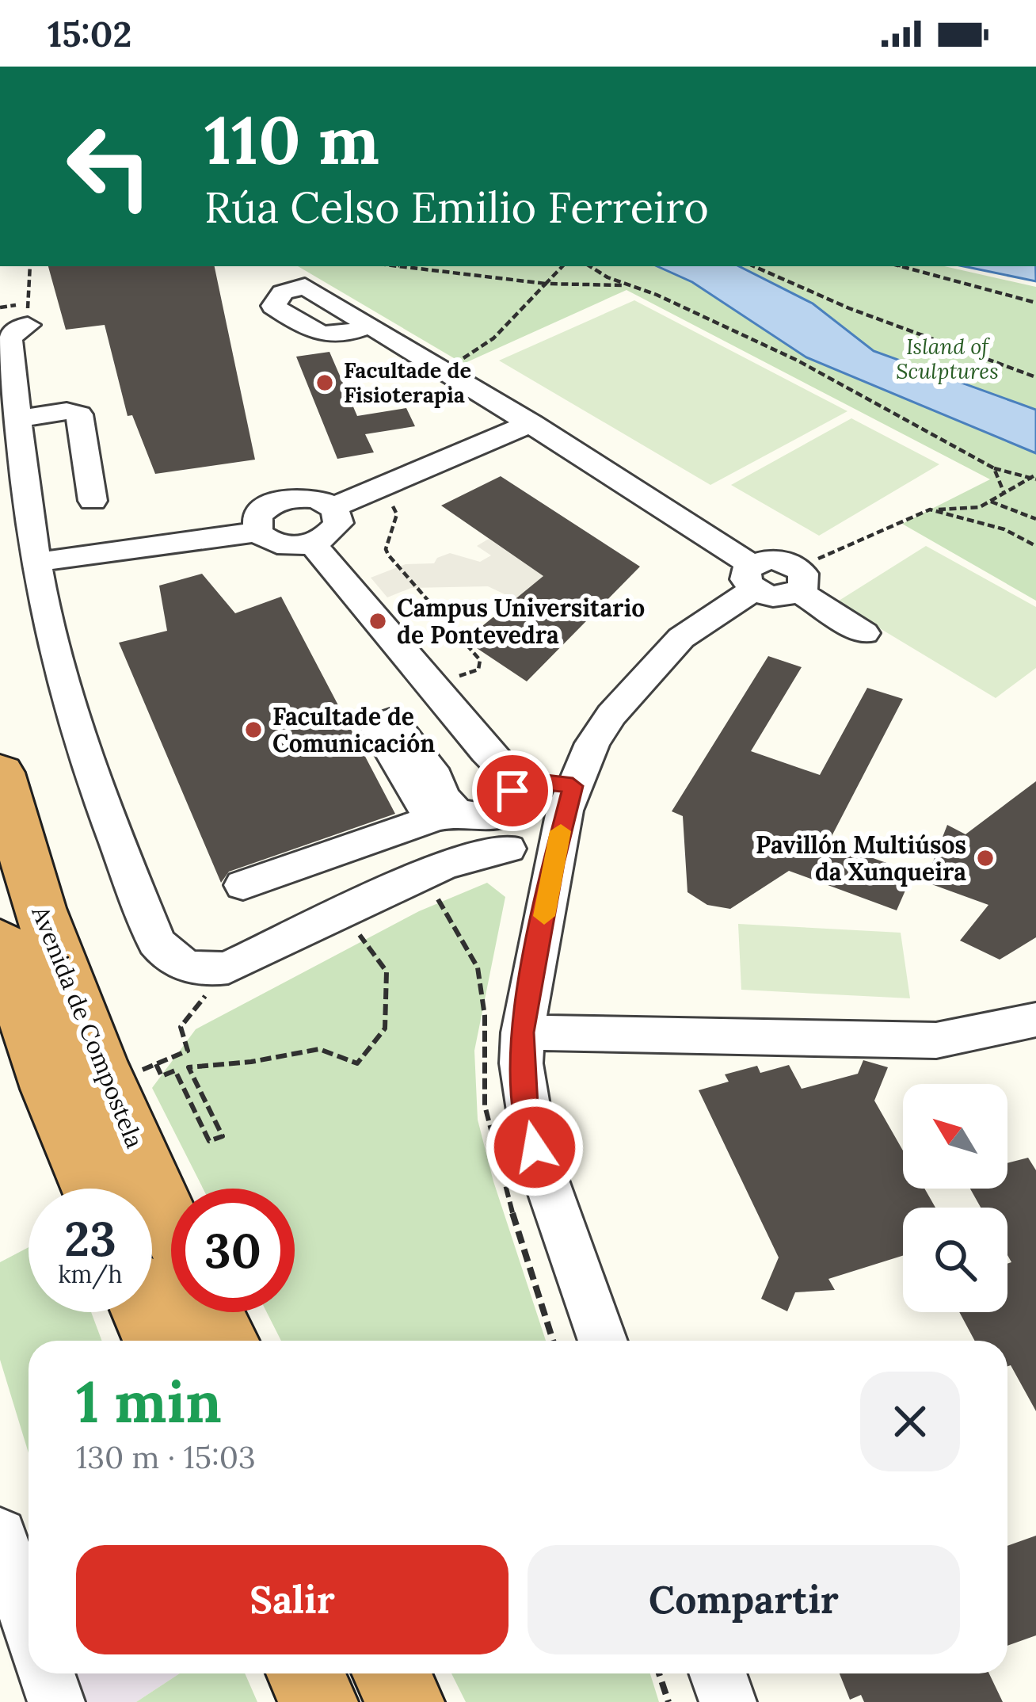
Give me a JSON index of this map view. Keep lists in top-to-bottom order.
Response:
{
  "streets": {
    "highway": ["Avenida de Compostela"]
  },
  "parks": ["Island of Sculptures"],
  "places": [
    "Facultade de Fisioterapia",
    "Campus Universitario de Pontevedra",
    "Facultade de Comunicación",
    "Pavillón Multiúsos da Xunqueira"
  ],
  "north": "top left",
  "page": {
    "status": "15:02",
    "turn": ["110 m", "Rúa Celso Emilio Ferreiro"],
    "speed": "23 km/h",
    "limit": "30",
    "heading": ["1 min", "130 m · 15:03"],
    "buttons": ["Salir", "Compartir"]
  }
}
